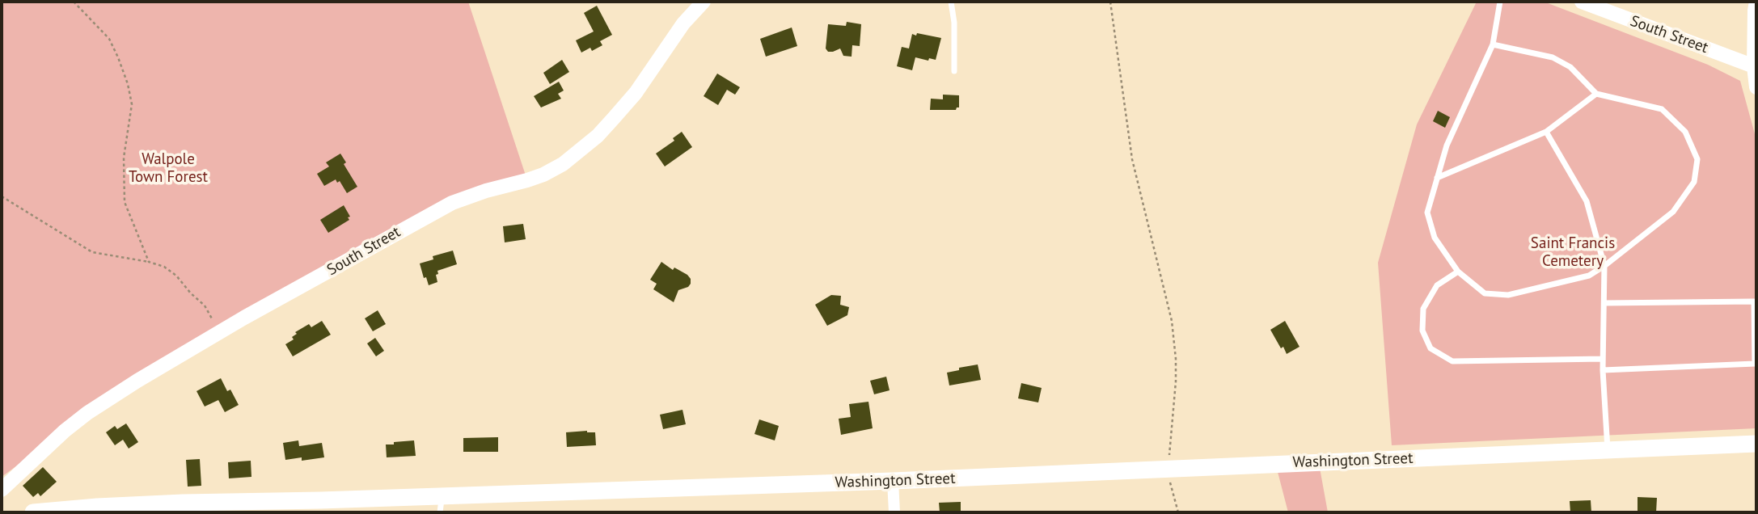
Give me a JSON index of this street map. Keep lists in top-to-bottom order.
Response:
{
  "streets": {
    "main road": ["Washington Street"],
    "street": ["South Street"]
  },
  "parks": ["Walpole Town Forest", "Saint Francis Cemetery"]
}
